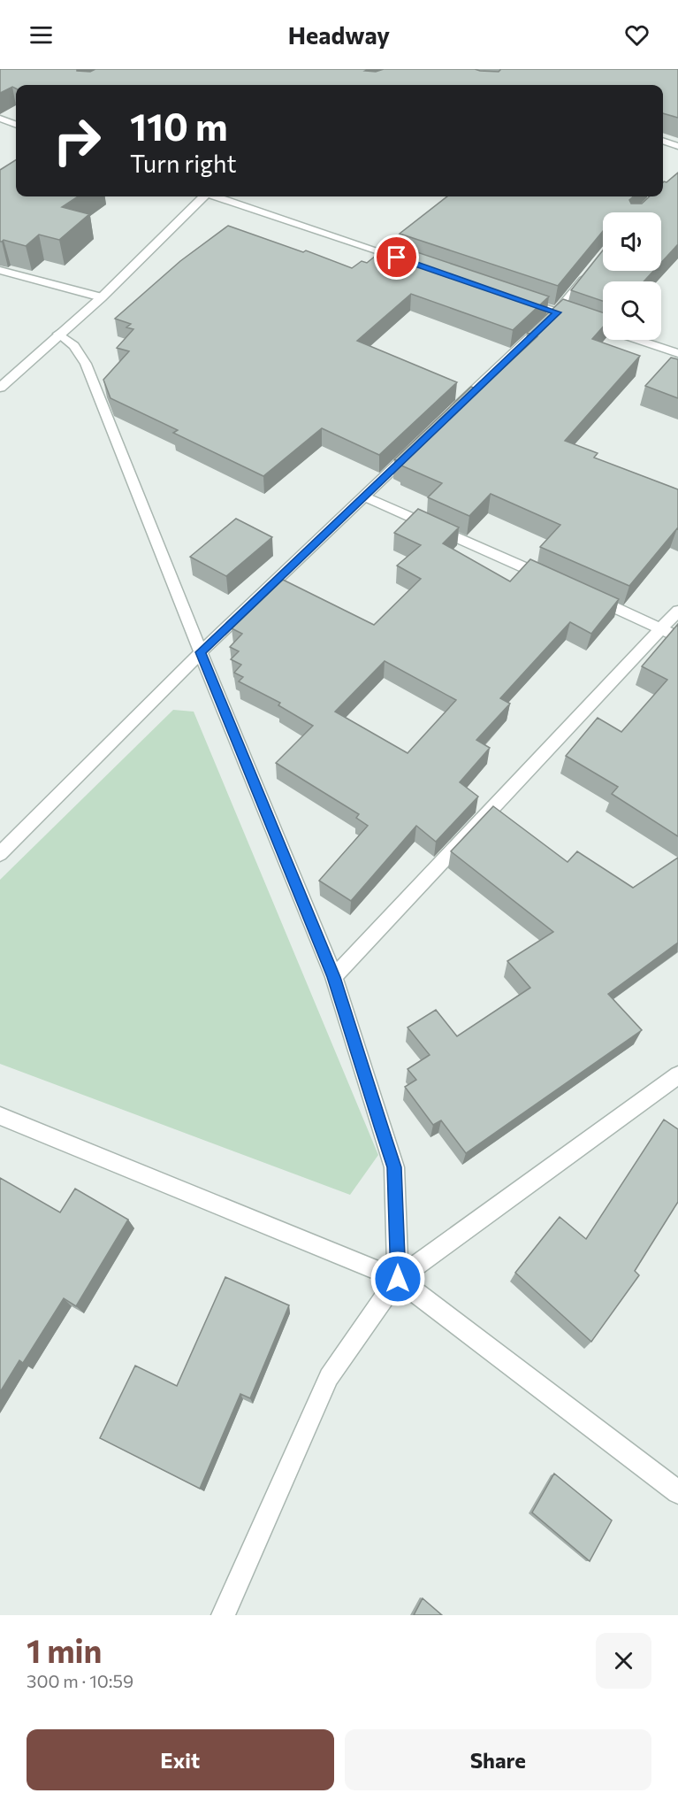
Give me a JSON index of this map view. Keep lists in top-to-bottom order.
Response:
{
  "page": {
    "header": "Headway",
    "turn": ["110 m", "Turn right"],
    "heading": ["1 min", "300 m · 10:59"],
    "buttons": ["Exit", "Share"]
  }
}
